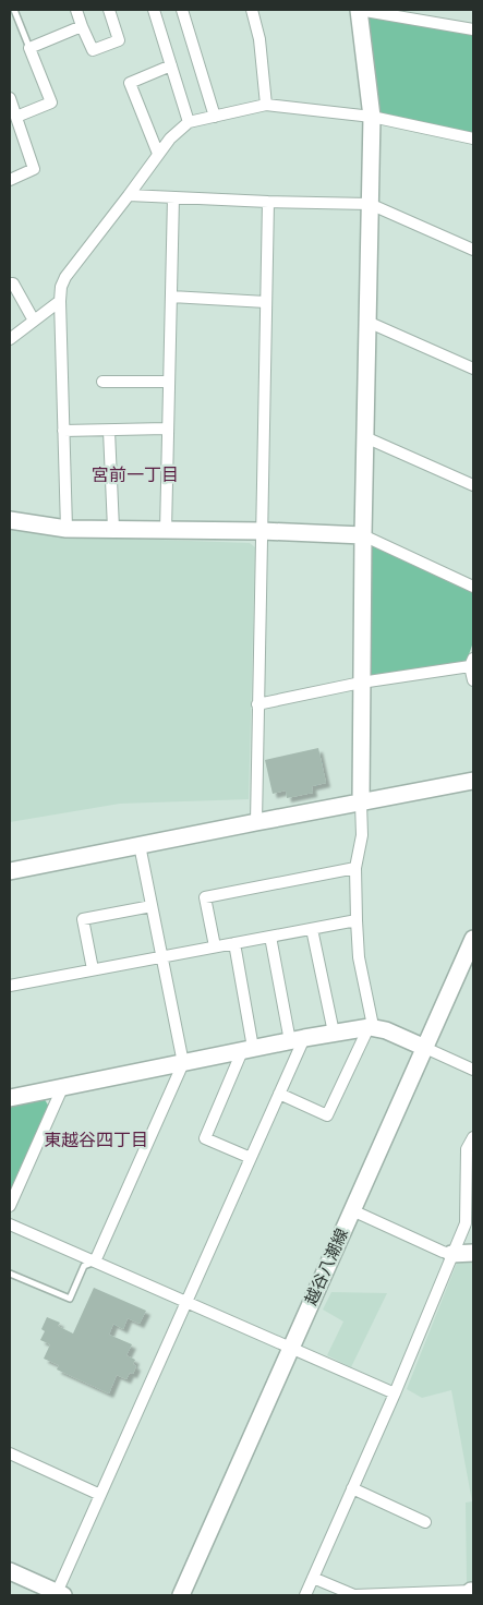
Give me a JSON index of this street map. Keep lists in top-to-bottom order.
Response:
{
  "streets": {
    "street": ["越谷八潮線"]
  },
  "districts": ["宮前一丁目", "東越谷四丁目"]
}
